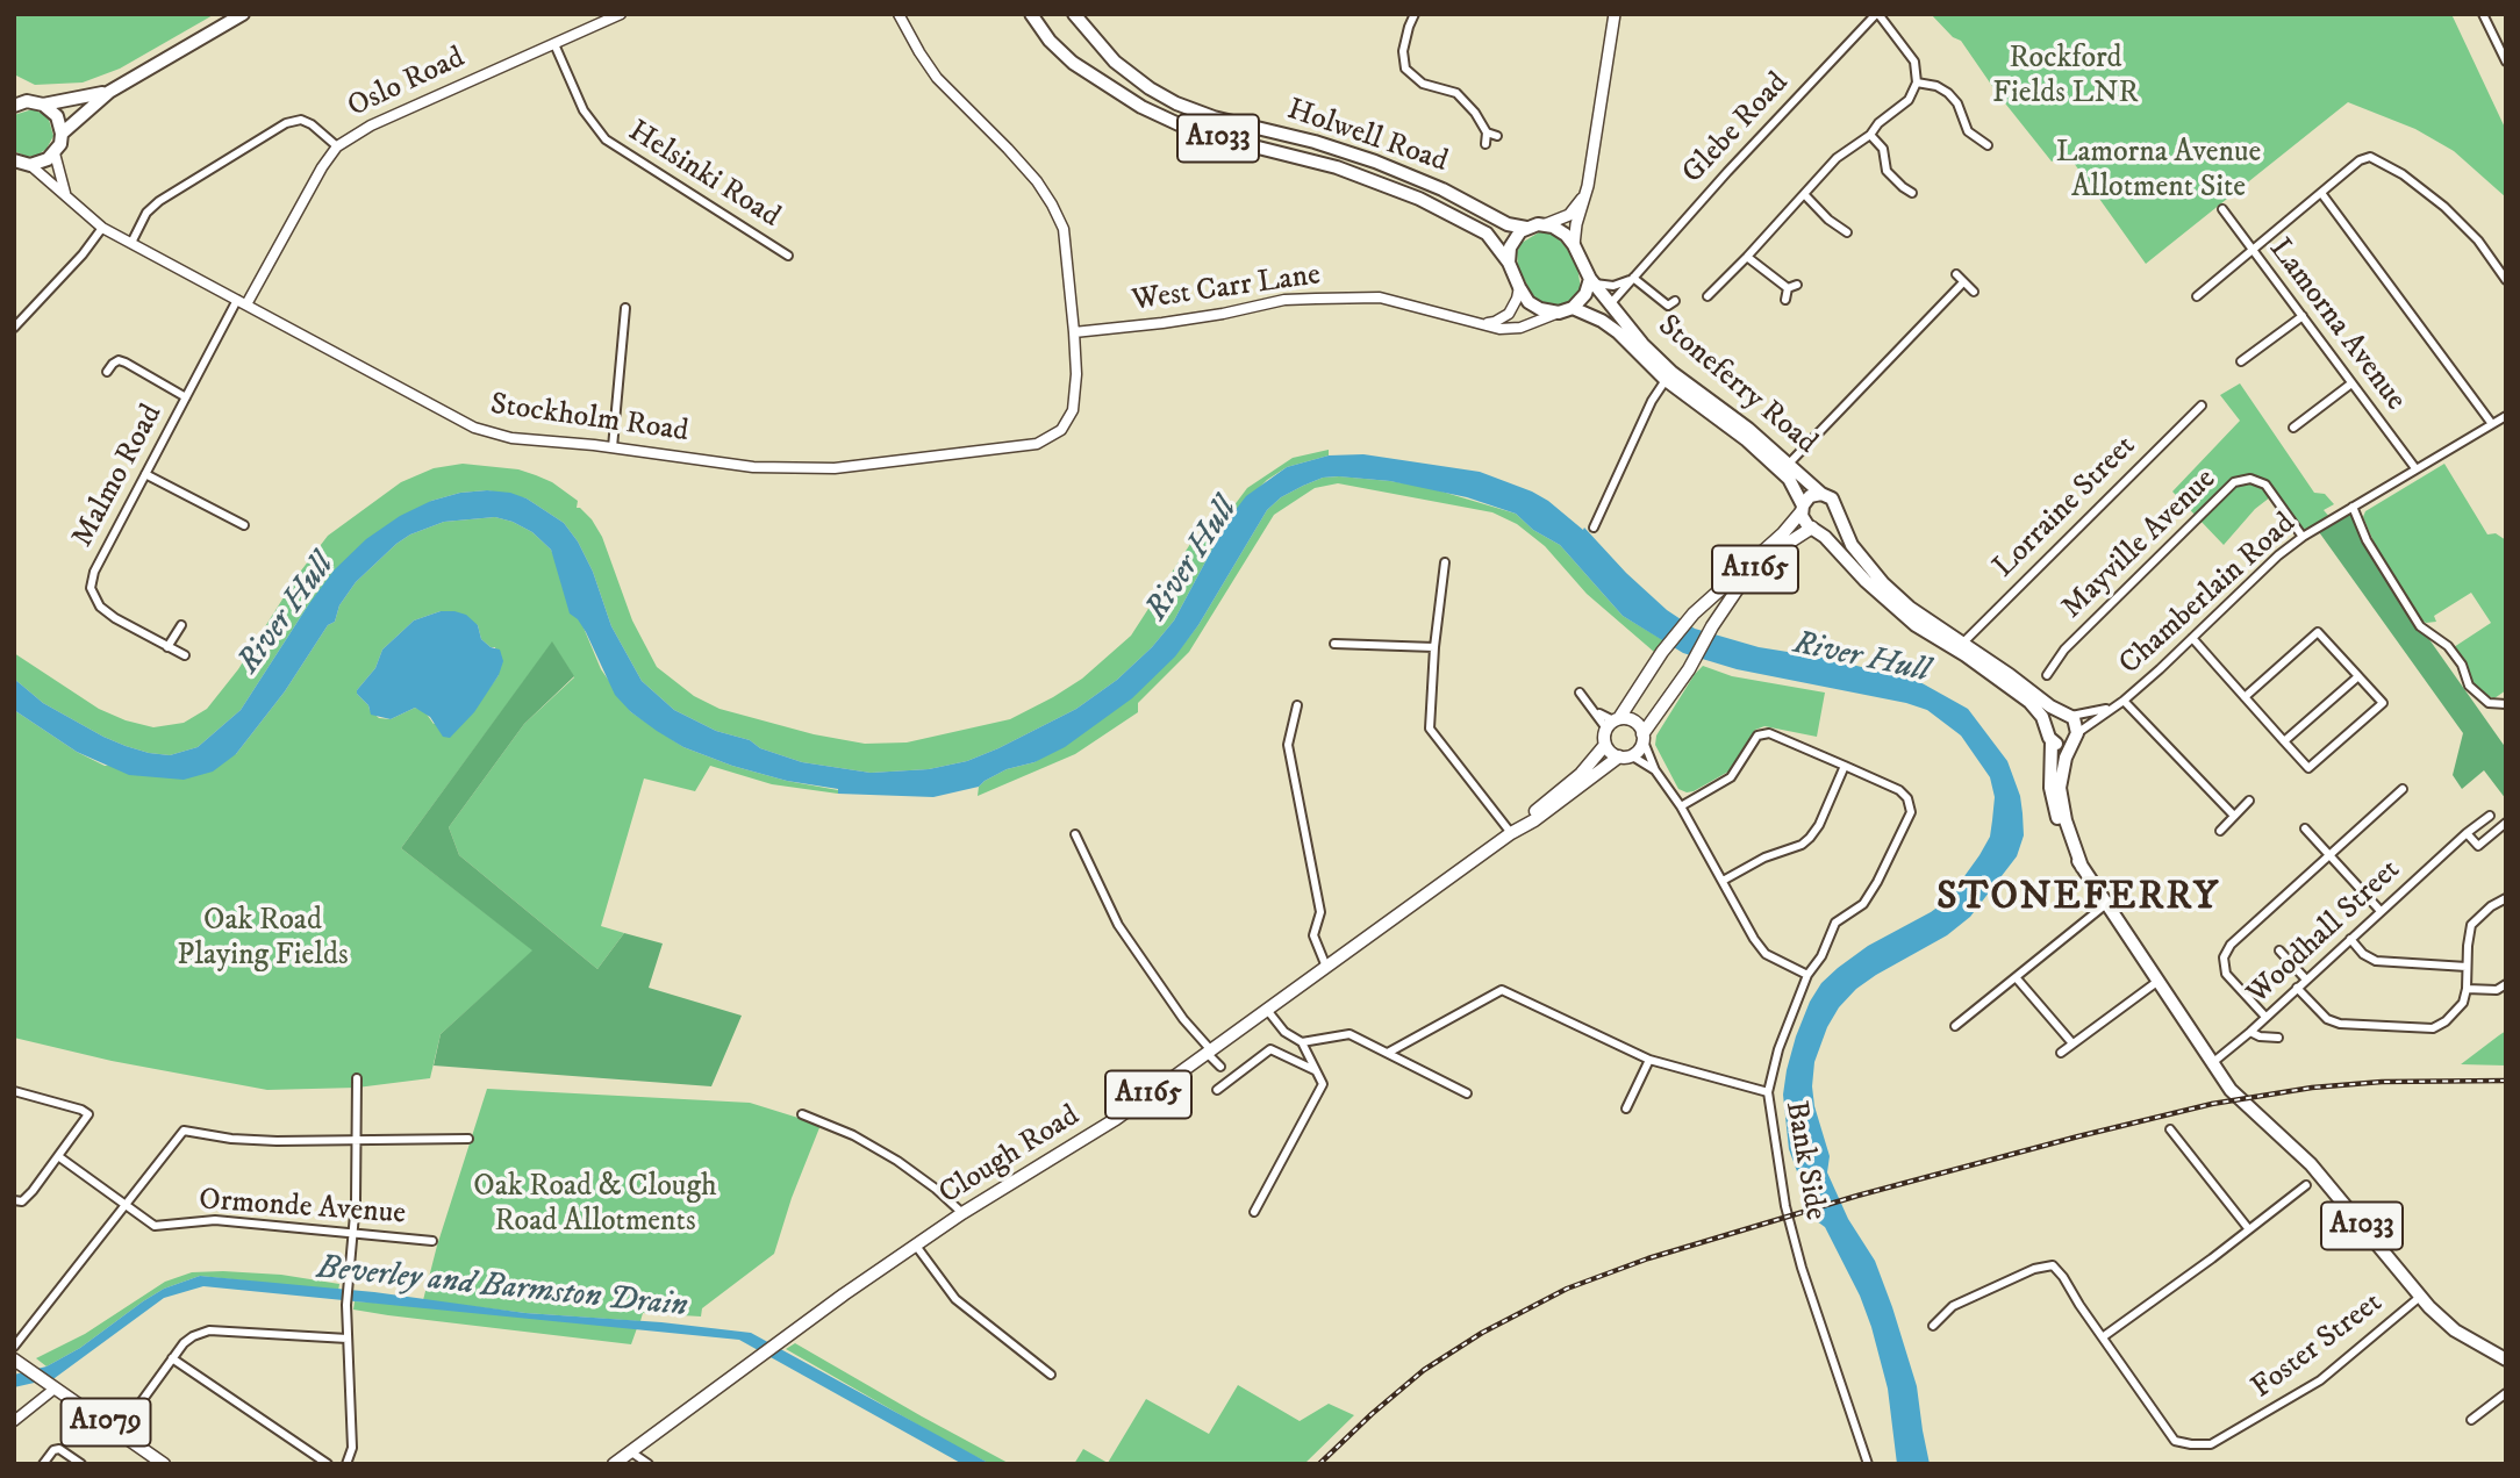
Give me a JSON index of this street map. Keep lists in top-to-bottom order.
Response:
{
  "streets": {
    "highway": ["Holwell Road", "A1033", "Stoneferry Road"],
    "main road": ["A1165", "Clough Road", "A1079"],
    "street": [
      "Oslo Road",
      "Glebe Road",
      "Helsinki Road",
      "West Carr Lane",
      "Lamorna Avenue",
      "Stockholm Road",
      "Malmo Road",
      "Lorraine Street",
      "Mayville Avenue",
      "Chamberlain Road",
      "Woodhall Street",
      "Bank Side",
      "Ormonde Avenue",
      "Foster Street"
    ]
  },
  "crossings": [
    ["Oslo Road", "Helsinki Road"],
    ["Oslo Road", "Stockholm Road"],
    ["Oslo Road", "Malmo Road"],
    ["Glebe Road", "Stoneferry Road"],
    ["Holwell Road", "A1033"],
    ["Holwell Road", "West Carr Lane"],
    ["Holwell Road", "Stoneferry Road"],
    ["A1033", "West Carr Lane"],
    ["A1033", "Stoneferry Road"],
    ["A1033", "Chamberlain Road"],
    ["A1033", "Woodhall Street"],
    ["A1033", "Foster Street"],
    ["West Carr Lane", "Stoneferry Road"],
    ["West Carr Lane", "Stockholm Road"],
    ["Lamorna Avenue", "Chamberlain Road"],
    ["Stoneferry Road", "A1165"],
    ["Stockholm Road", "Malmo Road"],
    ["Mayville Avenue", "Chamberlain Road"],
    ["A1165", "Clough Road"]
  ],
  "districts": ["STONEFERRY"],
  "water": ["River Hull", "Beverley and Barmston Drain"],
  "parks": [
    "Rockford Fields LNR",
    "Lamorna Avenue Allotment Site",
    "Oak Road Playing Fields",
    "Oak Road & Clough Road Allotments"
  ]
}
